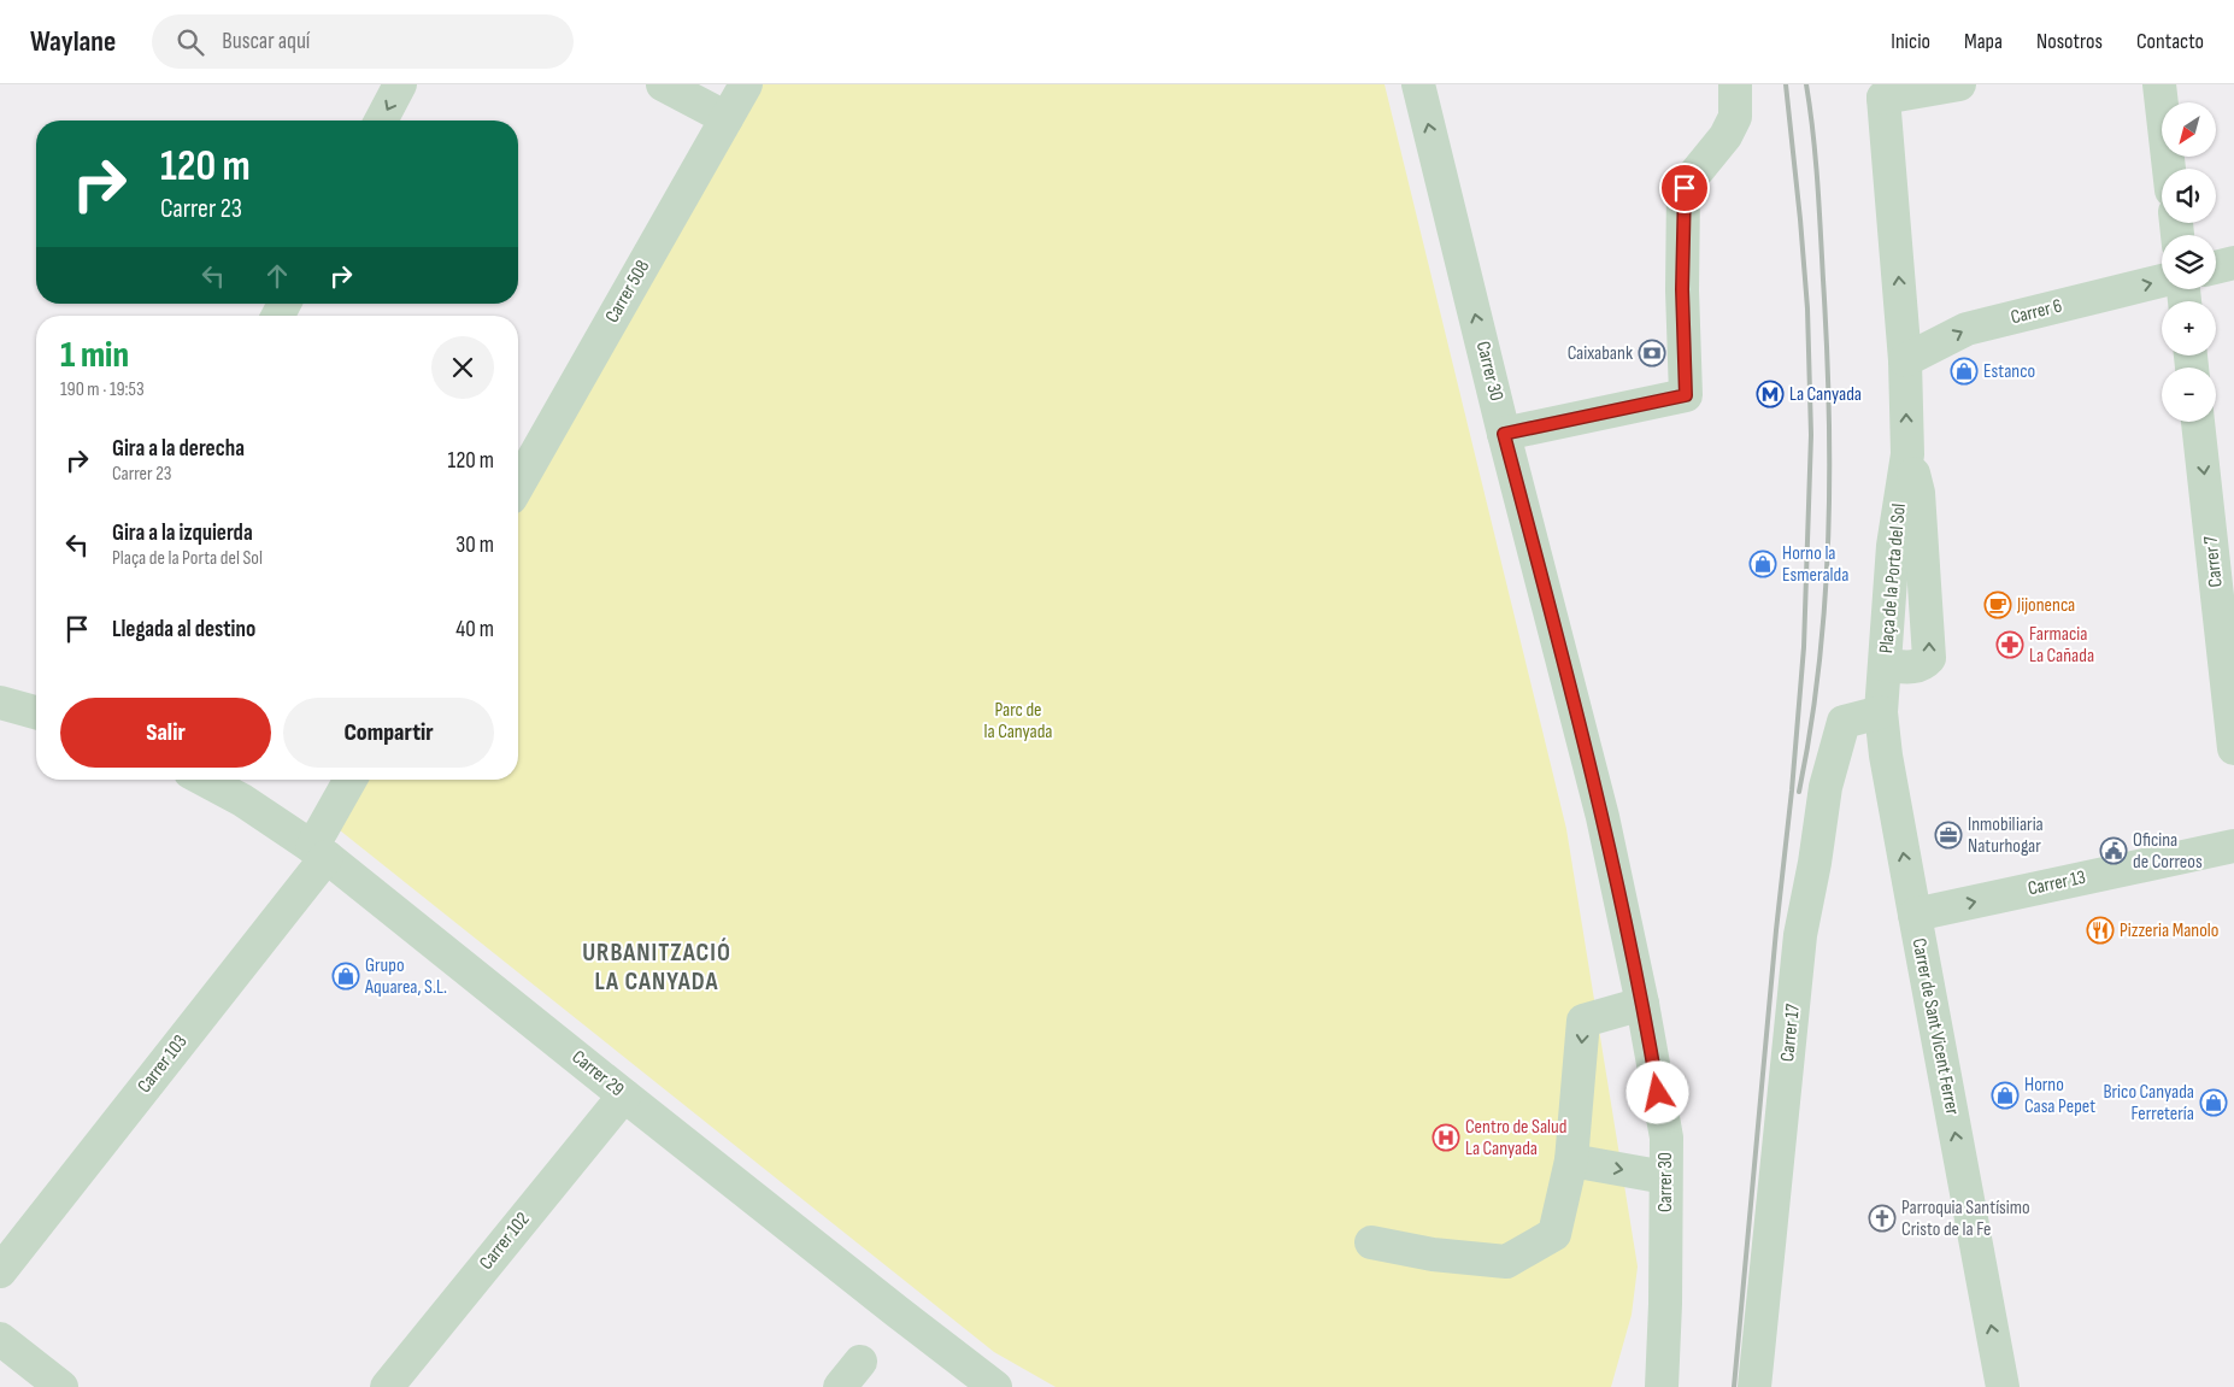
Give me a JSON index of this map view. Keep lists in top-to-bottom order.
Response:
{
  "streets": {
    "street": [
      "Carrer 508",
      "Carrer 6",
      "Carrer 30",
      "Carrer 7",
      "Plaça de la Porta del Sol",
      "Carrer 13",
      "Carrer de Sant Vicent Ferrer",
      "Carrer 17",
      "Carrer 103",
      "Carrer 29",
      "Carrer 102"
    ]
  },
  "crossings": [
    ["Carrer 6", "Plaça de la Porta del Sol"],
    ["Plaça de la Porta del Sol", "Carrer de Sant Vicent Ferrer"],
    ["Carrer 13", "Carrer de Sant Vicent Ferrer"],
    ["Carrer de Sant Vicent Ferrer", "Carrer 17"],
    ["Carrer 103", "Carrer 29"],
    ["Carrer 29", "Carrer 102"]
  ],
  "one_way": [
    "Carrer 7",
    "Plaça de la Porta del Sol",
    "Carrer 13",
    "Carrer de Sant Vicent Ferrer"
  ],
  "districts": ["URBANITZACIÓ LA CANYADA"],
  "parks": ["Parc de la Canyada"],
  "places": {
    "bank": ["Caixabank"],
    "shop": [
      "Estanco",
      "Horno la Esmeralda",
      "Grupo Aquarea, S.L.",
      "Horno Casa Pepet",
      "Brico Canyada Ferretería"
    ],
    "metro station": ["La Canyada"],
    "cafe": ["Jijonenca"],
    "pharmacy": ["Farmacia La Cañada"],
    "office": ["Inmobiliaria Naturhogar"],
    "public building": ["Oficina de Correos"],
    "restaurant": ["Pizzeria Manolo"],
    "hospital": ["Centro de Salud La Canyada"],
    "church": ["Parroquia Santísimo Cristo de la Fe"]
  },
  "north": "bottom left",
  "page": {
    "header": "Waylane",
    "search": "Buscar aquí",
    "nav": [
      "Inicio",
      "Mapa",
      "Nosotros",
      "Contacto"
    ],
    "map_buttons": ["+", "−"],
    "turn": ["120 m", "Carrer 23"],
    "heading": ["1 min", "190 m · 19:53"],
    "list": [
      {
        "name": "Gira a la derecha",
        "note": "Carrer 23",
        "value": "120 m"
      },
      {
        "name": "Gira a la izquierda",
        "note": "Plaça de la Porta del Sol",
        "value": "30 m"
      },
      {
        "name": "Llegada al destino",
        "value": "40 m"
      }
    ],
    "buttons": ["Salir", "Compartir"]
  }
}
